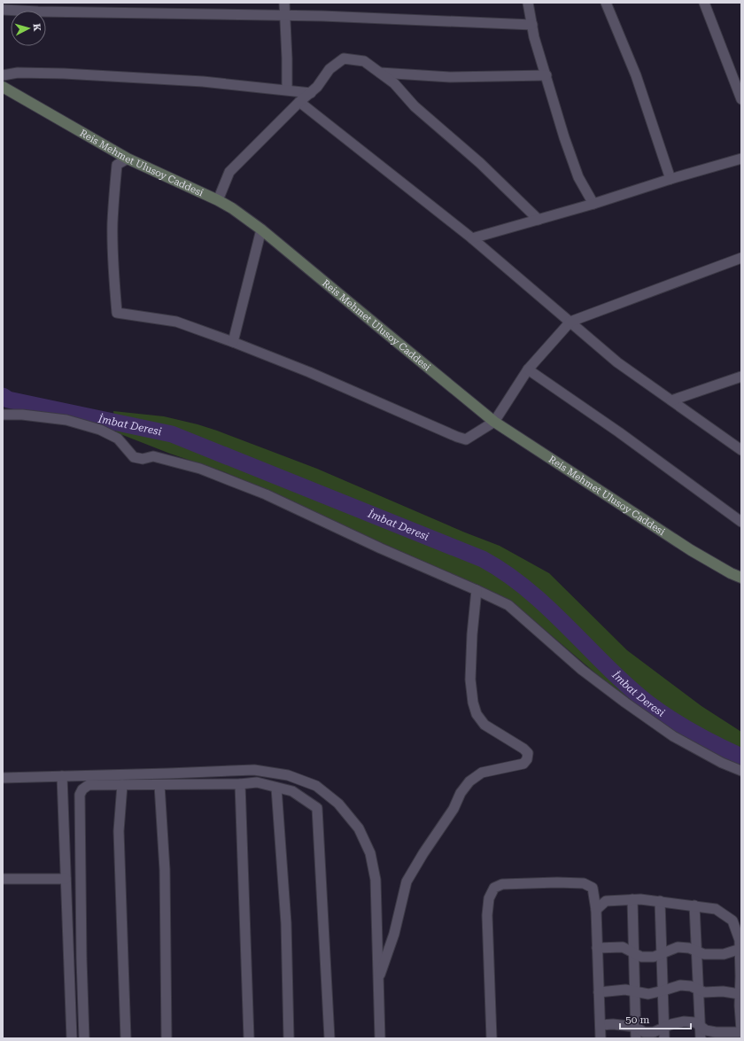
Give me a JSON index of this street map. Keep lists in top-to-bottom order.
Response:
{
  "streets": {
    "street": ["Reis Mehmet Ulusoy Caddesi"]
  },
  "water": ["İmbat Deresi"],
  "scale_bar": "50 m",
  "north": "right"
}
